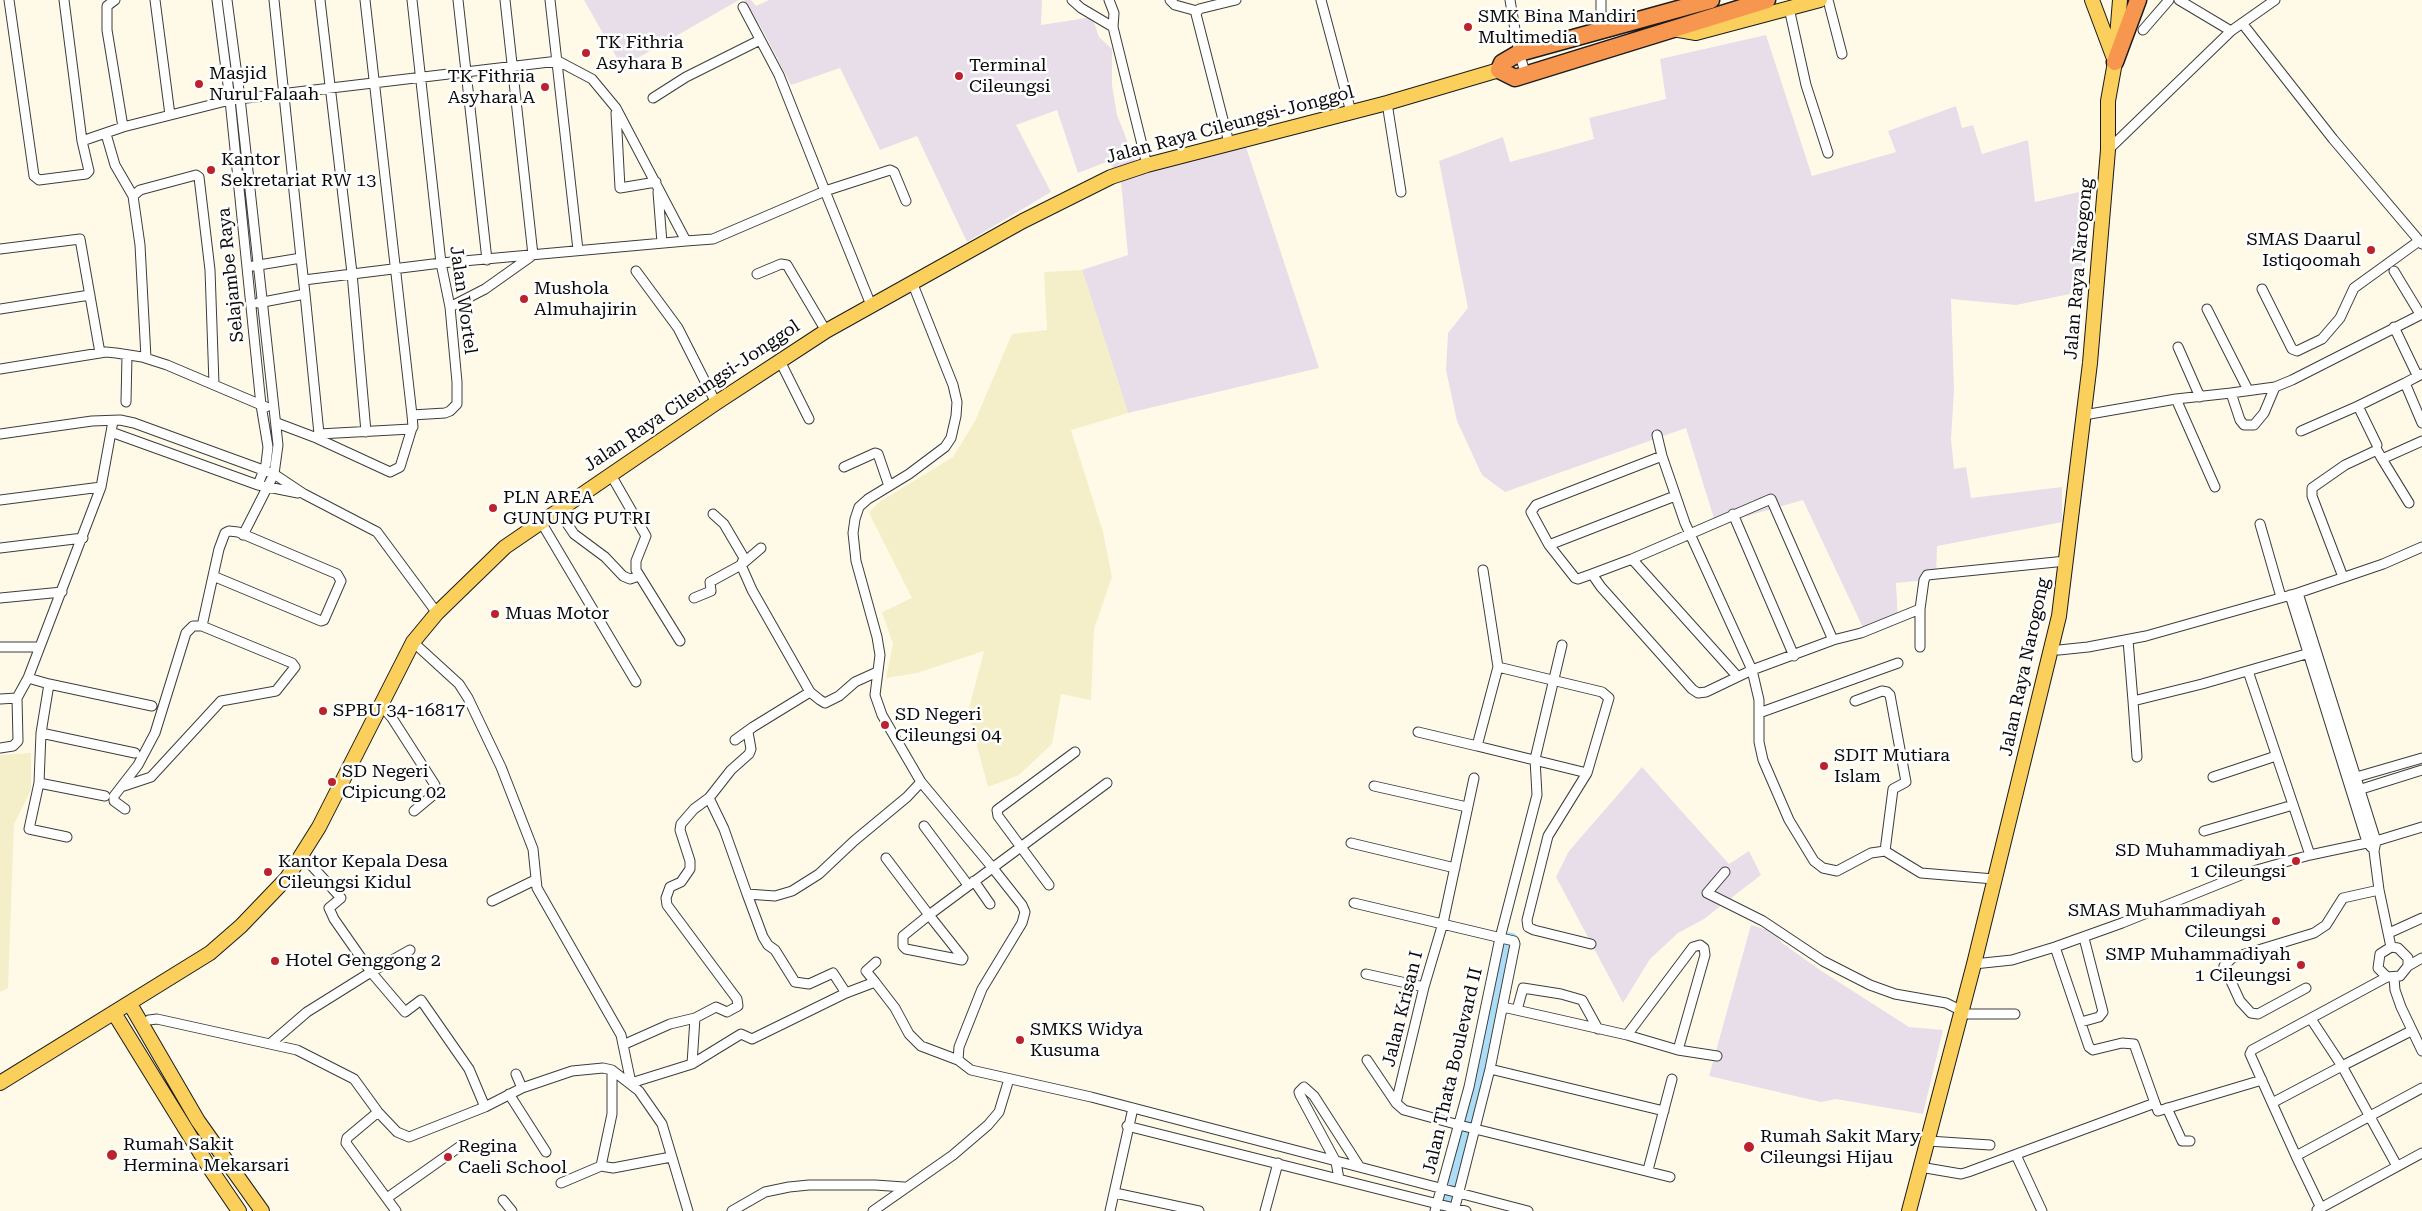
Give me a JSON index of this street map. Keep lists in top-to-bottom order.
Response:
{
  "streets": {
    "highway": ["Jalan Raya Cileungsi-Jonggol"],
    "main road": ["Jalan Raya Narogong"],
    "street": [
      "Selajambe Raya",
      "Jalan Wortel",
      "Jalan Krisan I",
      "Jalan Thata Boulevard II"
    ]
  },
  "places": [
    "SMK Bina Mandiri Multimedia",
    "TK Fithria Asyhara B",
    "Terminal Cileungsi",
    "Masjid Nurul Falaah",
    "TK Fithria Asyhara A",
    "Kantor Sekretariat RW 13",
    "SMAS Daarul Istiqoomah",
    "Mushola Almuhajirin",
    "PLN AREA GUNUNG PUTRI",
    "Muas Motor",
    "SPBU 34-16817",
    "SD Negeri Cileungsi 04",
    "SDIT Mutiara Islam",
    "SD Negeri Cipicung 02",
    "SD Muhammadiyah 1 Cileungsi",
    "Kantor Kepala Desa Cileungsi Kidul",
    "SMAS Muhammadiyah Cileungsi",
    "Hotel Genggong 2",
    "SMP Muhammadiyah 1 Cileungsi",
    "SMKS Widya Kusuma",
    "Rumah Sakit Mary Cileungsi Hijau",
    "Rumah Sakit Hermina Mekarsari",
    "Regina Caeli School"
  ]
}
